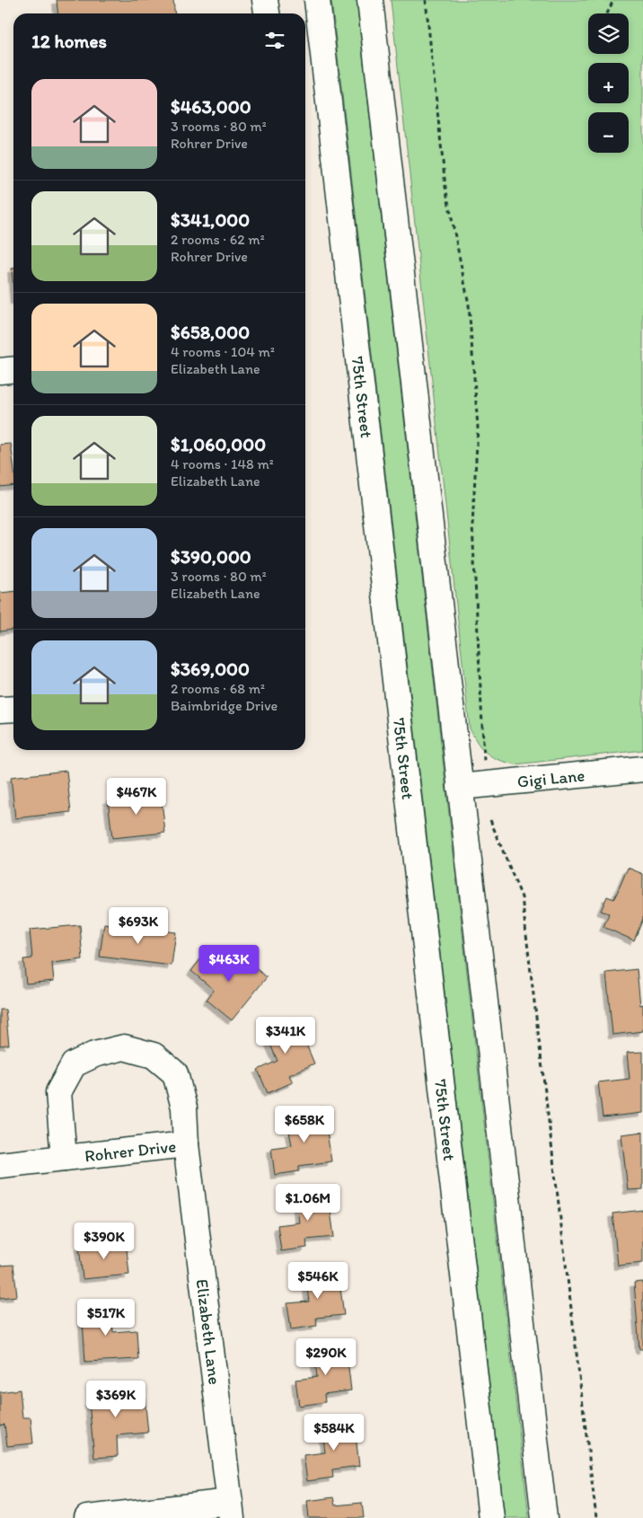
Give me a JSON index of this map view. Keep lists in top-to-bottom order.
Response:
{
  "streets": {
    "main road": [
      "75th Street",
      "Gigi Lane",
      "Rohrer Drive",
      "Elizabeth Lane"
    ]
  },
  "crossings": [
    ["Rohrer Drive", "Elizabeth Lane"]
  ],
  "page": {
    "map_buttons": ["+", "−"],
    "heading": "12 homes",
    "list": [
      {
        "name": "$463,000",
        "note": "3 rooms · 80 m² · Rohrer Drive"
      },
      {
        "name": "$341,000",
        "note": "2 rooms · 62 m² · Rohrer Drive"
      },
      {
        "name": "$658,000",
        "note": "4 rooms · 104 m² · Elizabeth Lane"
      },
      {
        "name": "$1,060,000",
        "note": "4 rooms · 148 m² · Elizabeth Lane"
      },
      {
        "name": "$390,000",
        "note": "3 rooms · 80 m² · Elizabeth Lane"
      },
      {
        "name": "$369,000",
        "note": "2 rooms · 68 m² · Baimbridge Drive"
      }
    ],
    "price": [
      "$467K",
      "$693K",
      "$463K",
      "$341K",
      "$658K",
      "$1.06M",
      "$390K",
      "$546K",
      "$517K",
      "$290K",
      "$369K",
      "$584K"
    ]
  }
}
